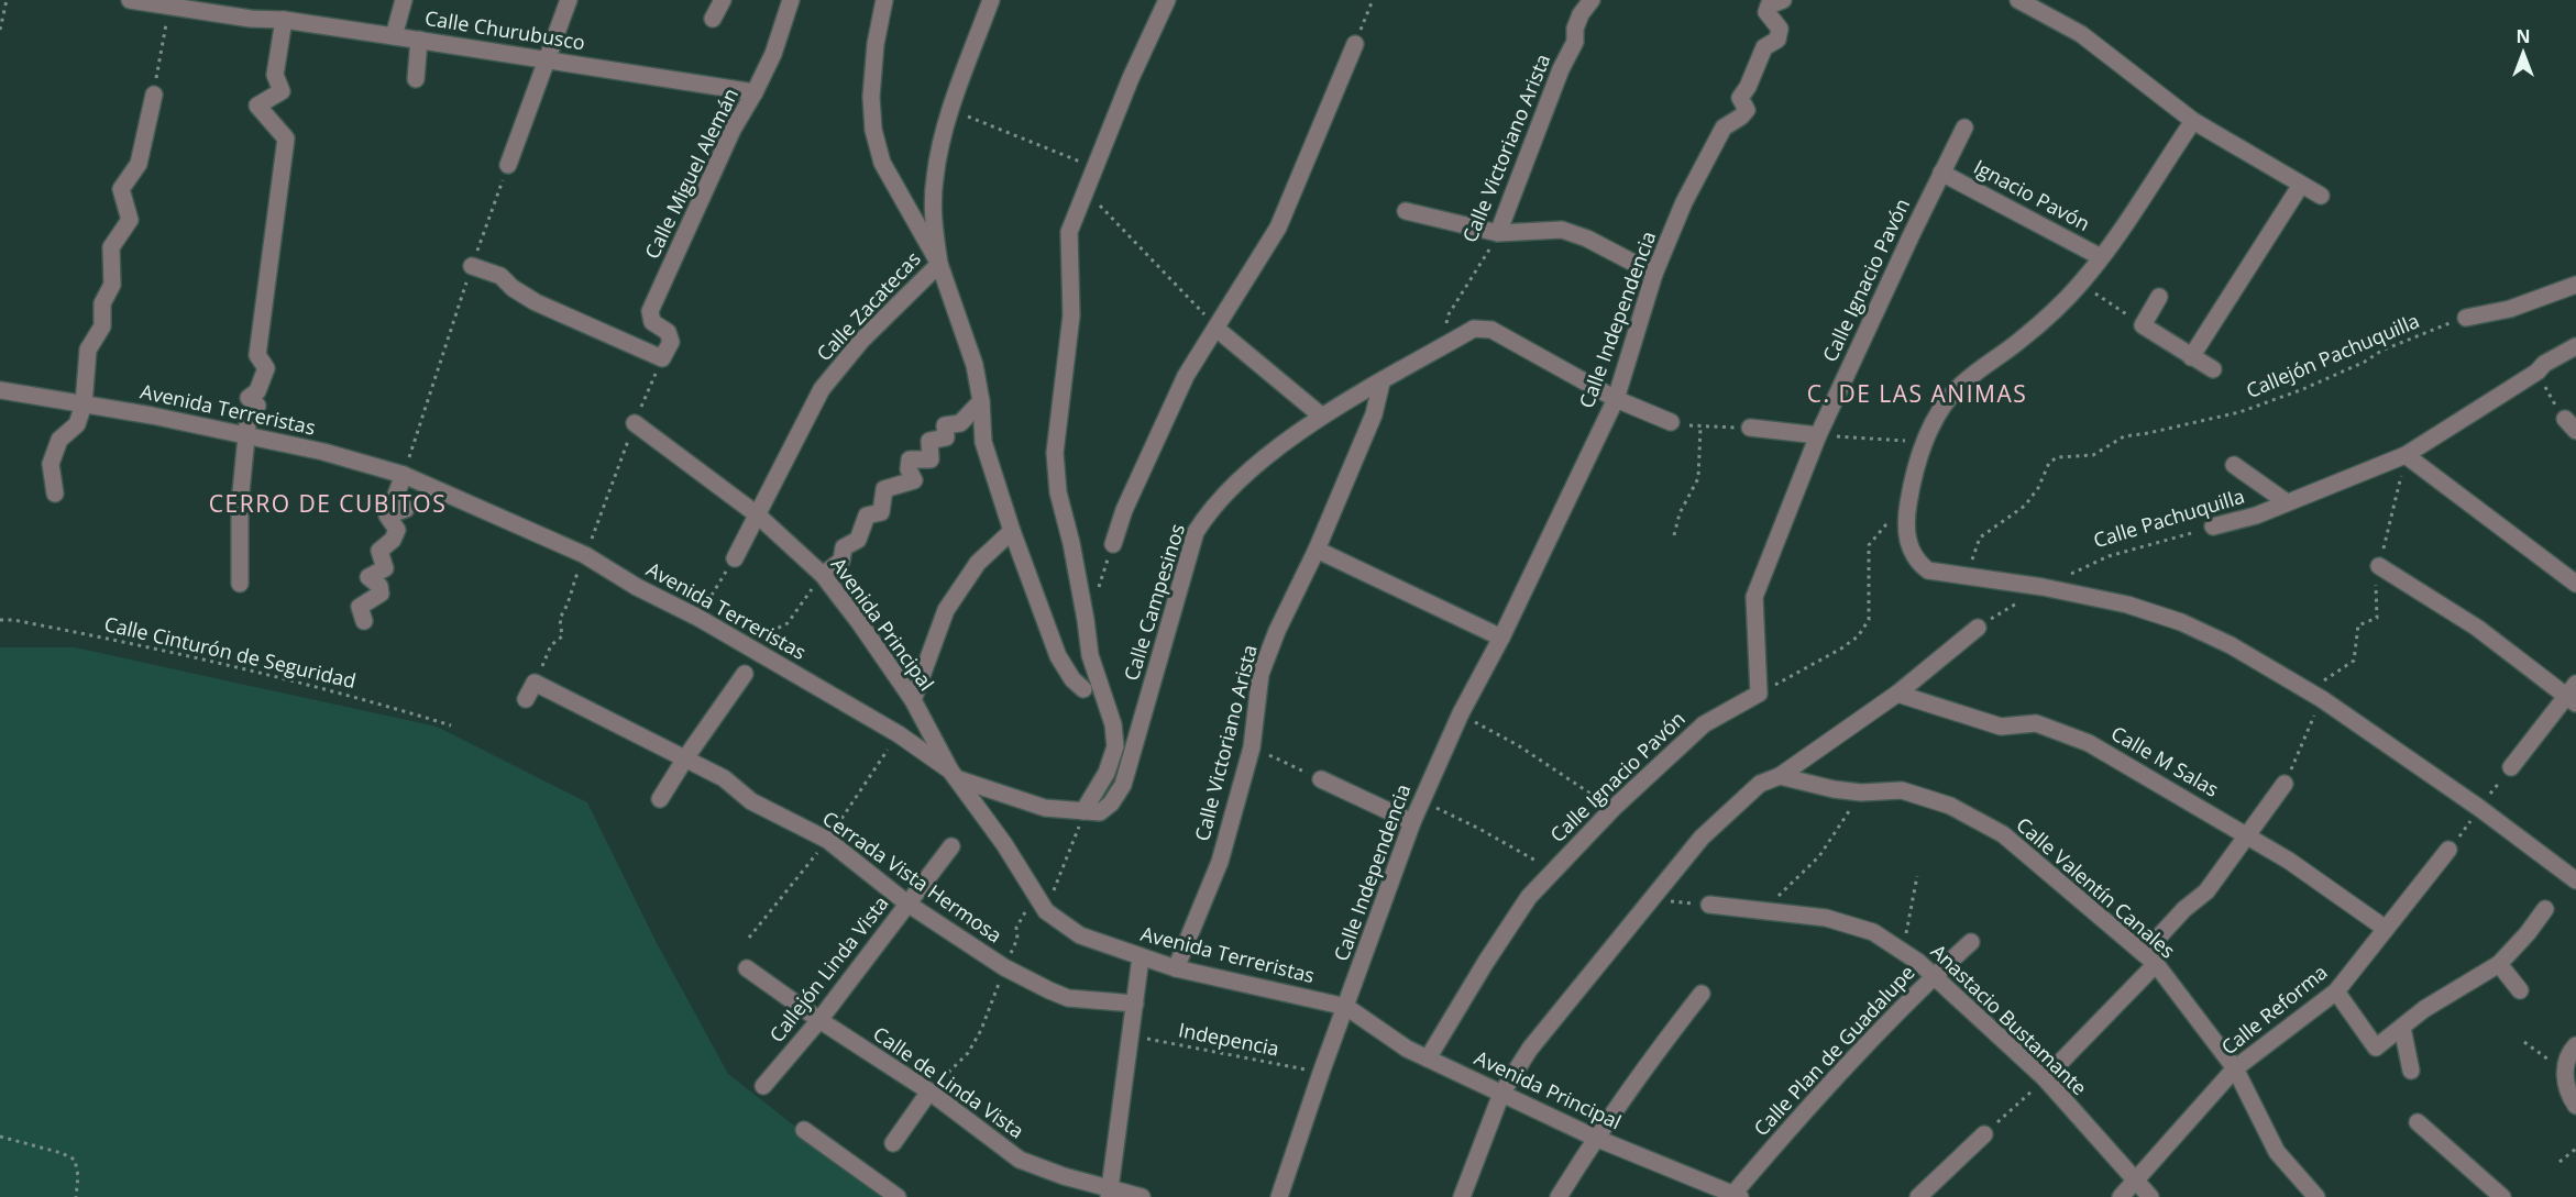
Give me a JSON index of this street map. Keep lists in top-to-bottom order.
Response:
{
  "streets": {
    "street": [
      "Calle Churubusco",
      "Calle Victoriano Arista",
      "Calle Miguel Alemán",
      "Ignacio Pavón",
      "Calle Ignacio Pavón",
      "Calle Zacatecas",
      "Calle Independencia",
      "Avenida Terreristas",
      "Calle Pachuquilla",
      "Calle Campesinos",
      "Avenida Principal",
      "Calle M Salas",
      "Cerrada Vista Hermosa",
      "Calle Valentín Canales",
      "Callejón Linda Vista",
      "Calle Reforma",
      "Anastacio Bustamante",
      "Calle Plan de Guadalupe",
      "Calle de Linda Vista"
    ],
    "path": ["Callejón Pachuquilla", "Calle Cinturón de Seguridad", "Indepencia"]
  },
  "crossings": [
    ["Calle Churubusco", "Calle Miguel Alemán"],
    ["Calle Victoriano Arista", "Avenida Terreristas"],
    ["Calle Victoriano Arista", "Calle Campesinos"],
    ["Ignacio Pavón", "Calle Ignacio Pavón"],
    ["Calle Ignacio Pavón", "Avenida Principal"],
    ["Calle Zacatecas", "Avenida Principal"],
    ["Calle Independencia", "Avenida Terreristas"],
    ["Calle Independencia", "Calle Campesinos"],
    ["Calle Independencia", "Avenida Principal"],
    ["Calle Independencia", "Indepencia"],
    ["Avenida Terreristas", "Calle Campesinos"],
    ["Avenida Terreristas", "Avenida Principal"],
    ["Calle Campesinos", "Avenida Principal"],
    ["Avenida Principal", "Calle Plan de Guadalupe"],
    ["Calle M Salas", "Calle Reforma"],
    ["Cerrada Vista Hermosa", "Callejón Linda Vista"],
    ["Calle Valentín Canales", "Calle Reforma"],
    ["Callejón Linda Vista", "Calle de Linda Vista"],
    ["Calle Reforma", "Anastacio Bustamante"],
    ["Anastacio Bustamante", "Calle Plan de Guadalupe"]
  ],
  "districts": ["C. DE LAS ANIMAS", "CERRO DE CUBITOS"],
  "north": "top"
}
